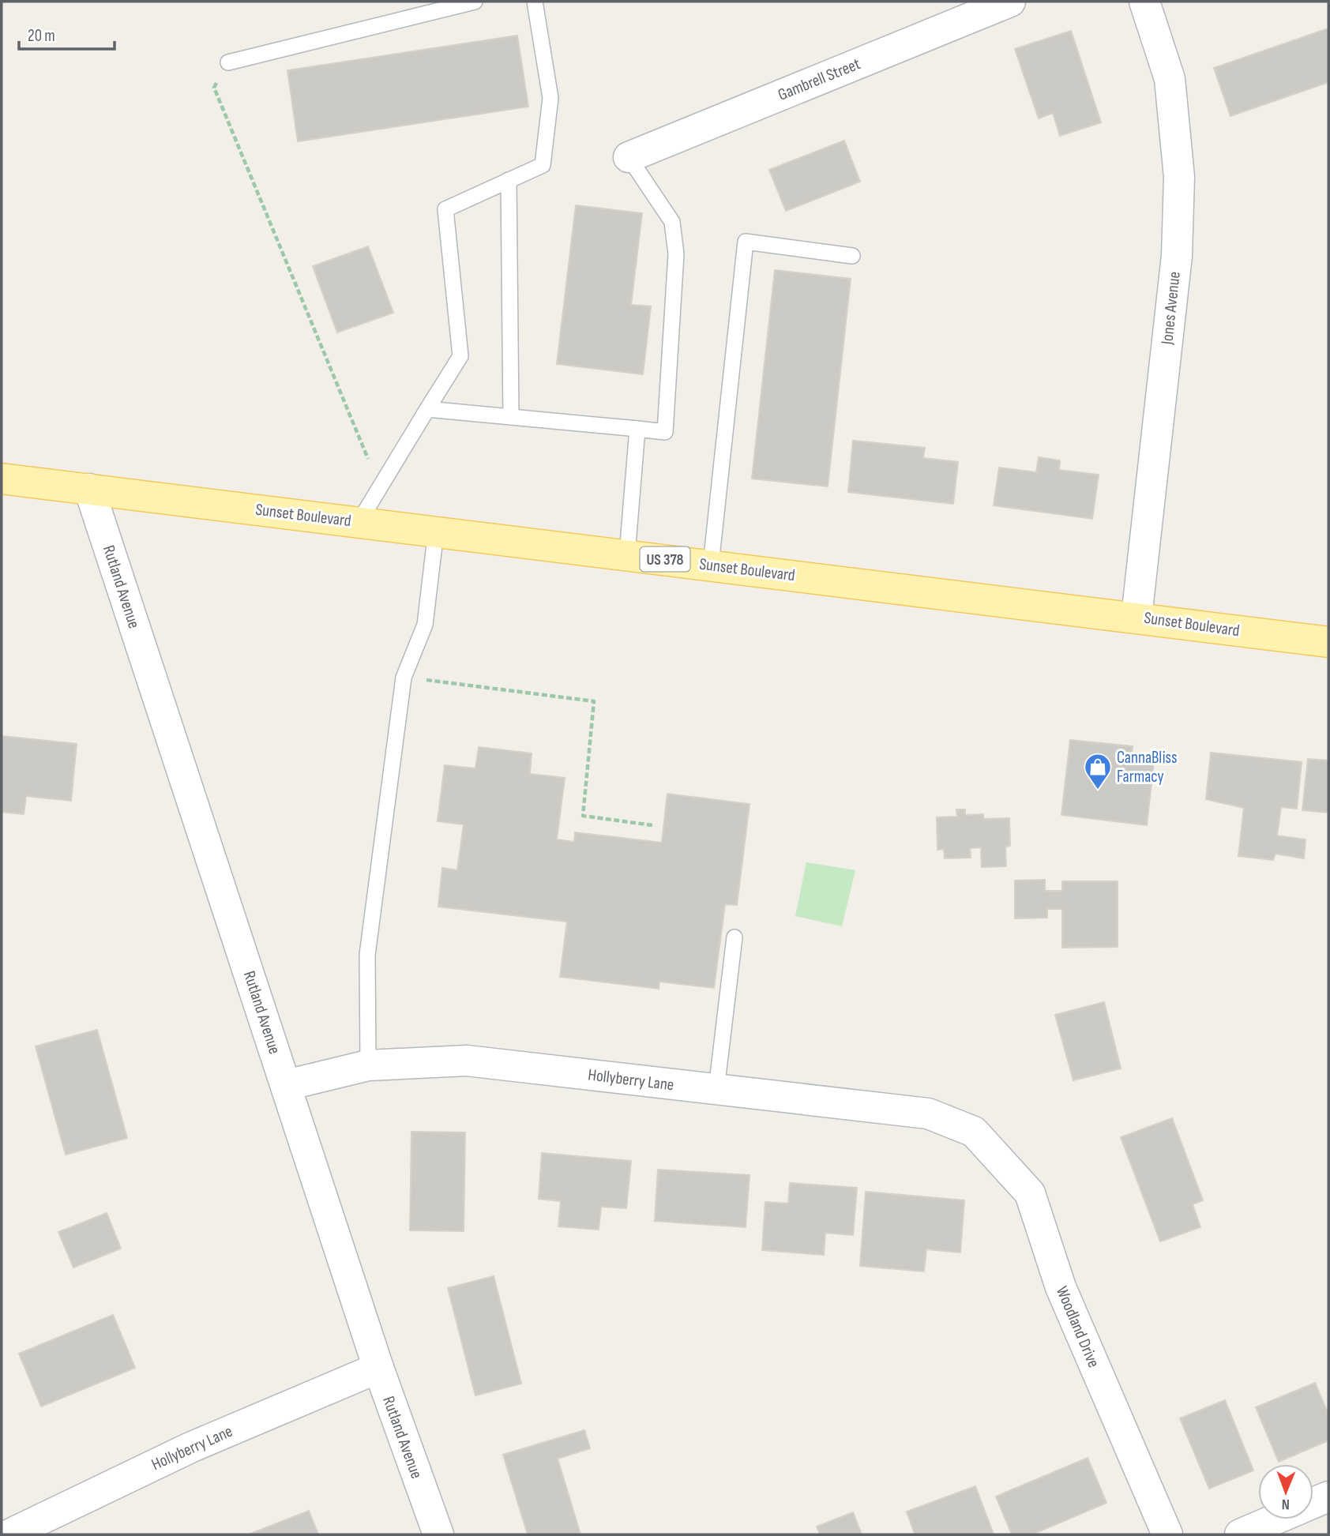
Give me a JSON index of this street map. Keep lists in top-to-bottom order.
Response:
{
  "streets": {
    "main road": ["Sunset Boulevard", "US 378"],
    "street": [
      "Gambrell Street",
      "Jones Avenue",
      "Rutland Avenue",
      "Hollyberry Lane",
      "Woodland Drive"
    ]
  },
  "crossings": [
    ["Jones Avenue", "Sunset Boulevard"],
    ["Sunset Boulevard", "Rutland Avenue"],
    ["Rutland Avenue", "Hollyberry Lane"],
    ["Hollyberry Lane", "Woodland Drive"]
  ],
  "places": {
    "shop": ["CannaBliss Farmacy"]
  },
  "scale_bar": "20 m",
  "north": "bottom"
}
